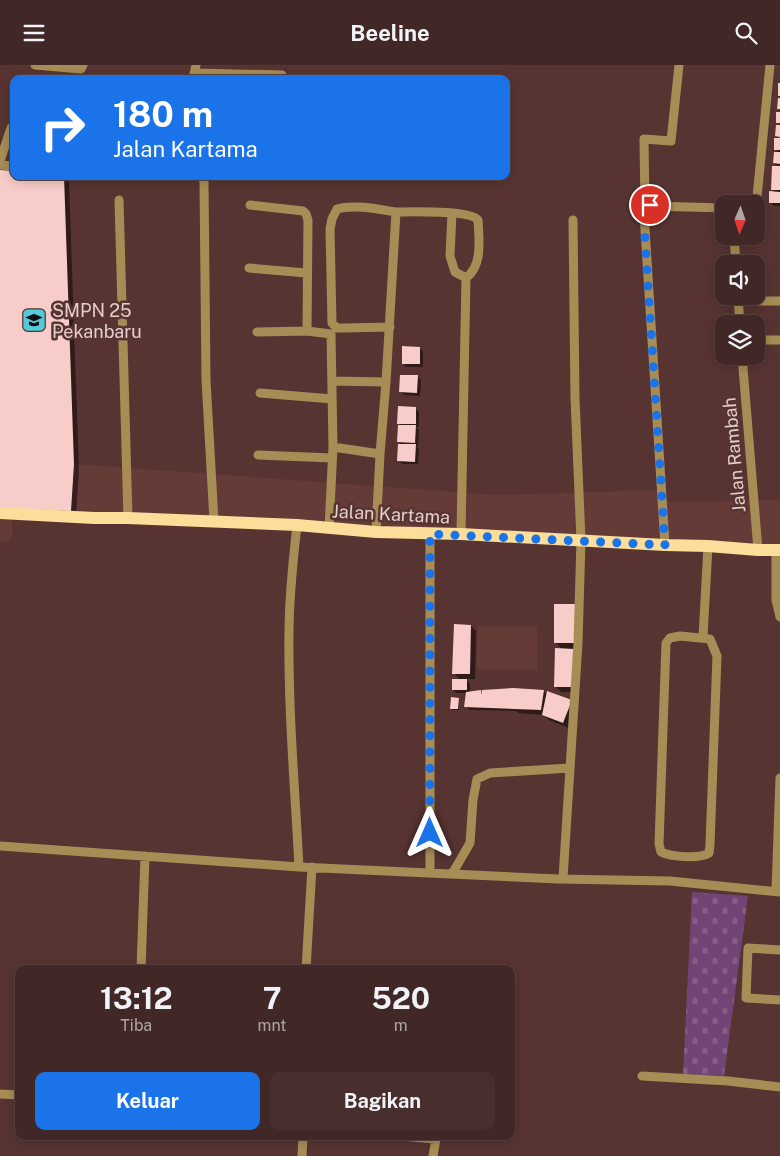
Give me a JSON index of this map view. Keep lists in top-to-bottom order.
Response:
{
  "streets": {
    "main road": ["Jalan Kartama"],
    "street": ["Jalan Rambah"]
  },
  "crossings": [
    ["Jalan Rambah", "Jalan Kartama"]
  ],
  "places": {
    "school or university": ["SMPN 25 Pekanbaru"]
  },
  "north": "bottom",
  "page": {
    "header": "Beeline",
    "turn": ["180 m", "Jalan Kartama"],
    "eta": [
      "13:12",
      "Tiba",
      "7",
      "mnt",
      "520",
      "m"
    ],
    "buttons": ["Keluar", "Bagikan"]
  }
}
